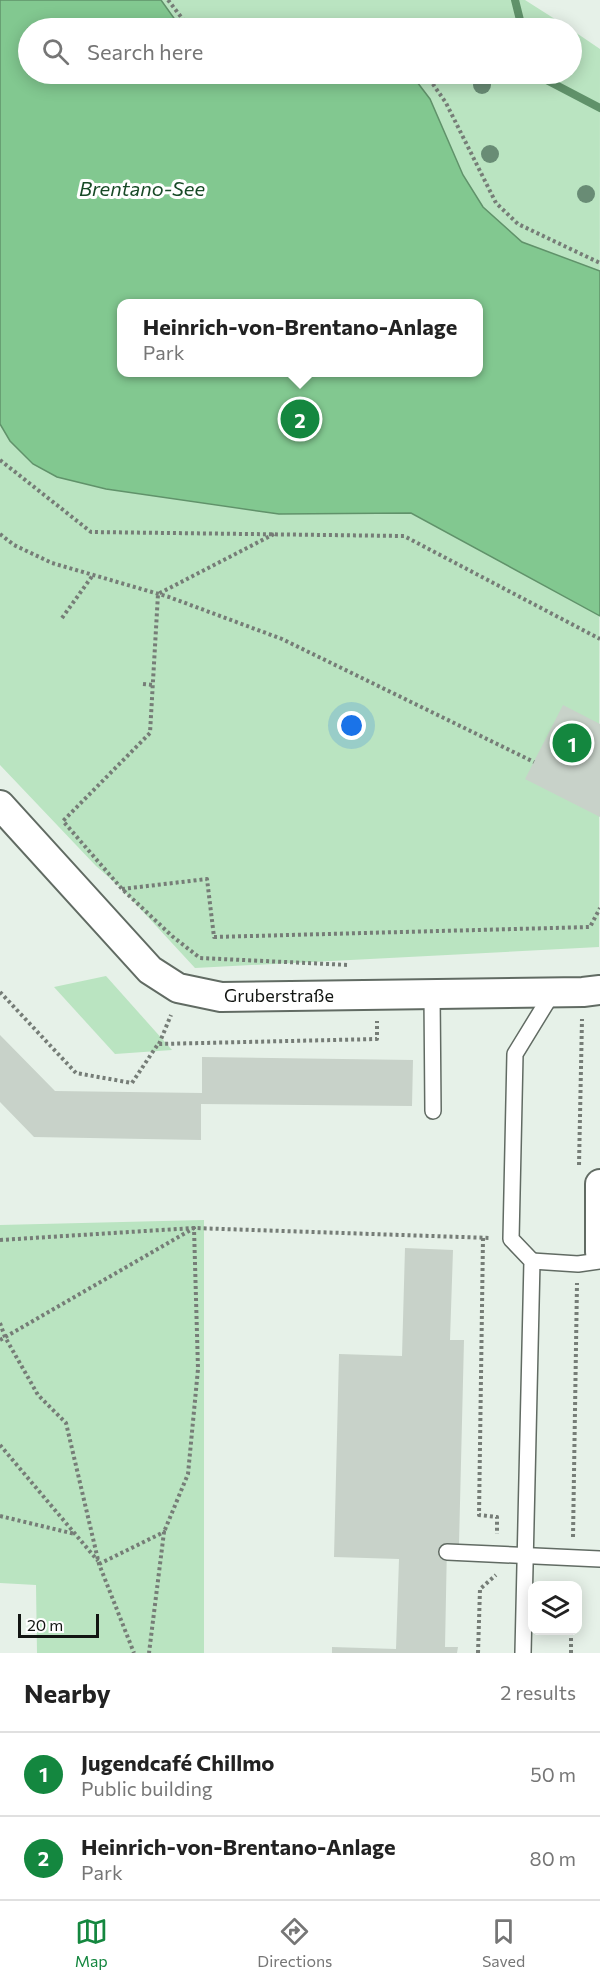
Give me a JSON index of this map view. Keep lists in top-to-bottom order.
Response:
{
  "streets": {
    "street": ["Gruberstraße"]
  },
  "water": ["Brentano-See"],
  "scale_bar": "20 m",
  "page": {
    "search": "Search here",
    "popup": ["Heinrich-von-Brentano-Anlage", "Park"],
    "pins": ["2", "1"],
    "scale": "20 m",
    "heading": ["Nearby", "2 results"],
    "list": [
      {
        "mark": "1",
        "name": "Jugendcafé Chillmo",
        "note": "Public building",
        "value": "50 m"
      },
      {
        "mark": "2",
        "name": "Heinrich-von-Brentano-Anlage",
        "note": "Park",
        "value": "80 m"
      }
    ],
    "nav": ["Map", "Directions", "Saved"]
  }
}
